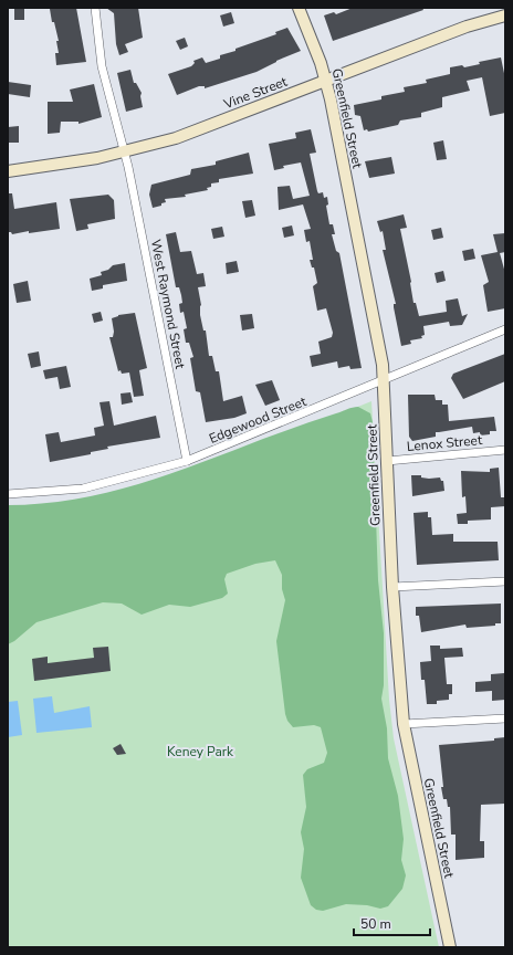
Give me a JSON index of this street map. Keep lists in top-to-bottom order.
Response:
{
  "streets": {
    "street": [
      "Vine Street",
      "Greenfield Street",
      "West Raymond Street",
      "Edgewood Street",
      "Lenox Street"
    ]
  },
  "crossings": [
    ["Vine Street", "Greenfield Street"],
    ["Vine Street", "West Raymond Street"],
    ["Greenfield Street", "Edgewood Street"],
    ["Greenfield Street", "Lenox Street"],
    ["West Raymond Street", "Edgewood Street"]
  ],
  "parks": ["Keney Park"],
  "scale_bar": "50 m"
}
